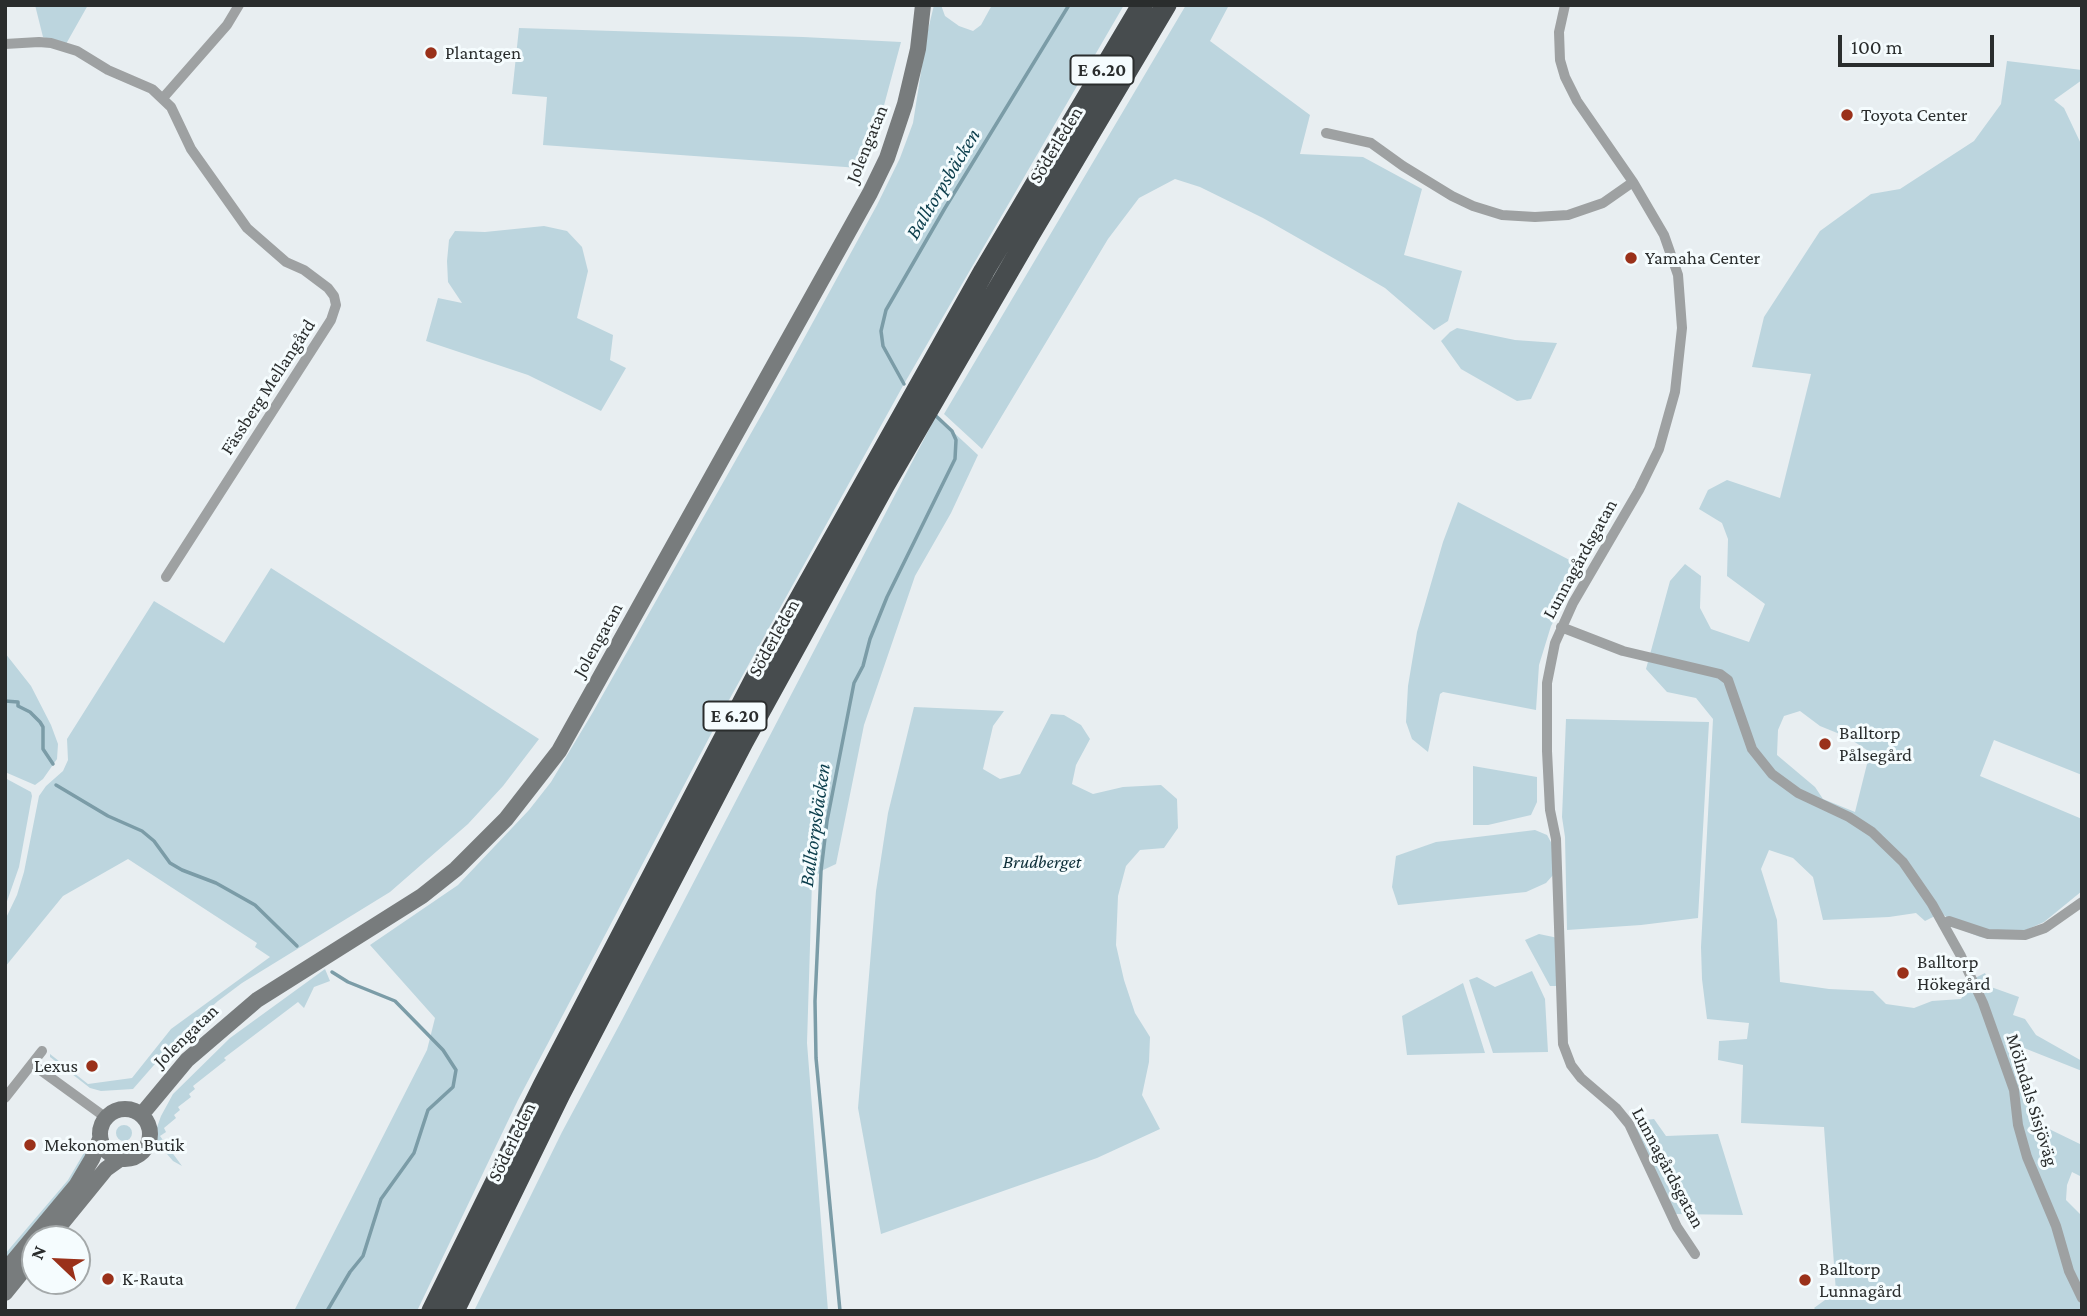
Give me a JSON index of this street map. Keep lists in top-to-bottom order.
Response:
{
  "streets": {
    "highway": ["E 6.20", "Söderleden"],
    "street": [
      "Jolengatan",
      "Fässberg Mellangård",
      "Lunnagårdsgatan",
      "Mölndals Sisjöväg"
    ]
  },
  "crossings": [
    ["Lunnagårdsgatan", "Mölndals Sisjöväg"]
  ],
  "water": ["Balltorpsbäcken"],
  "parks": ["Brudberget"],
  "places": [
    "Plantagen",
    "Toyota Center",
    "Yamaha Center",
    "Balltorp Pålsegård",
    "Balltorp Hökegård",
    "Lexus",
    "Mekonomen Butik",
    "K-Rauta",
    "Balltorp Lunnagård"
  ],
  "scale_bar": "100 m",
  "north": "top left"
}
